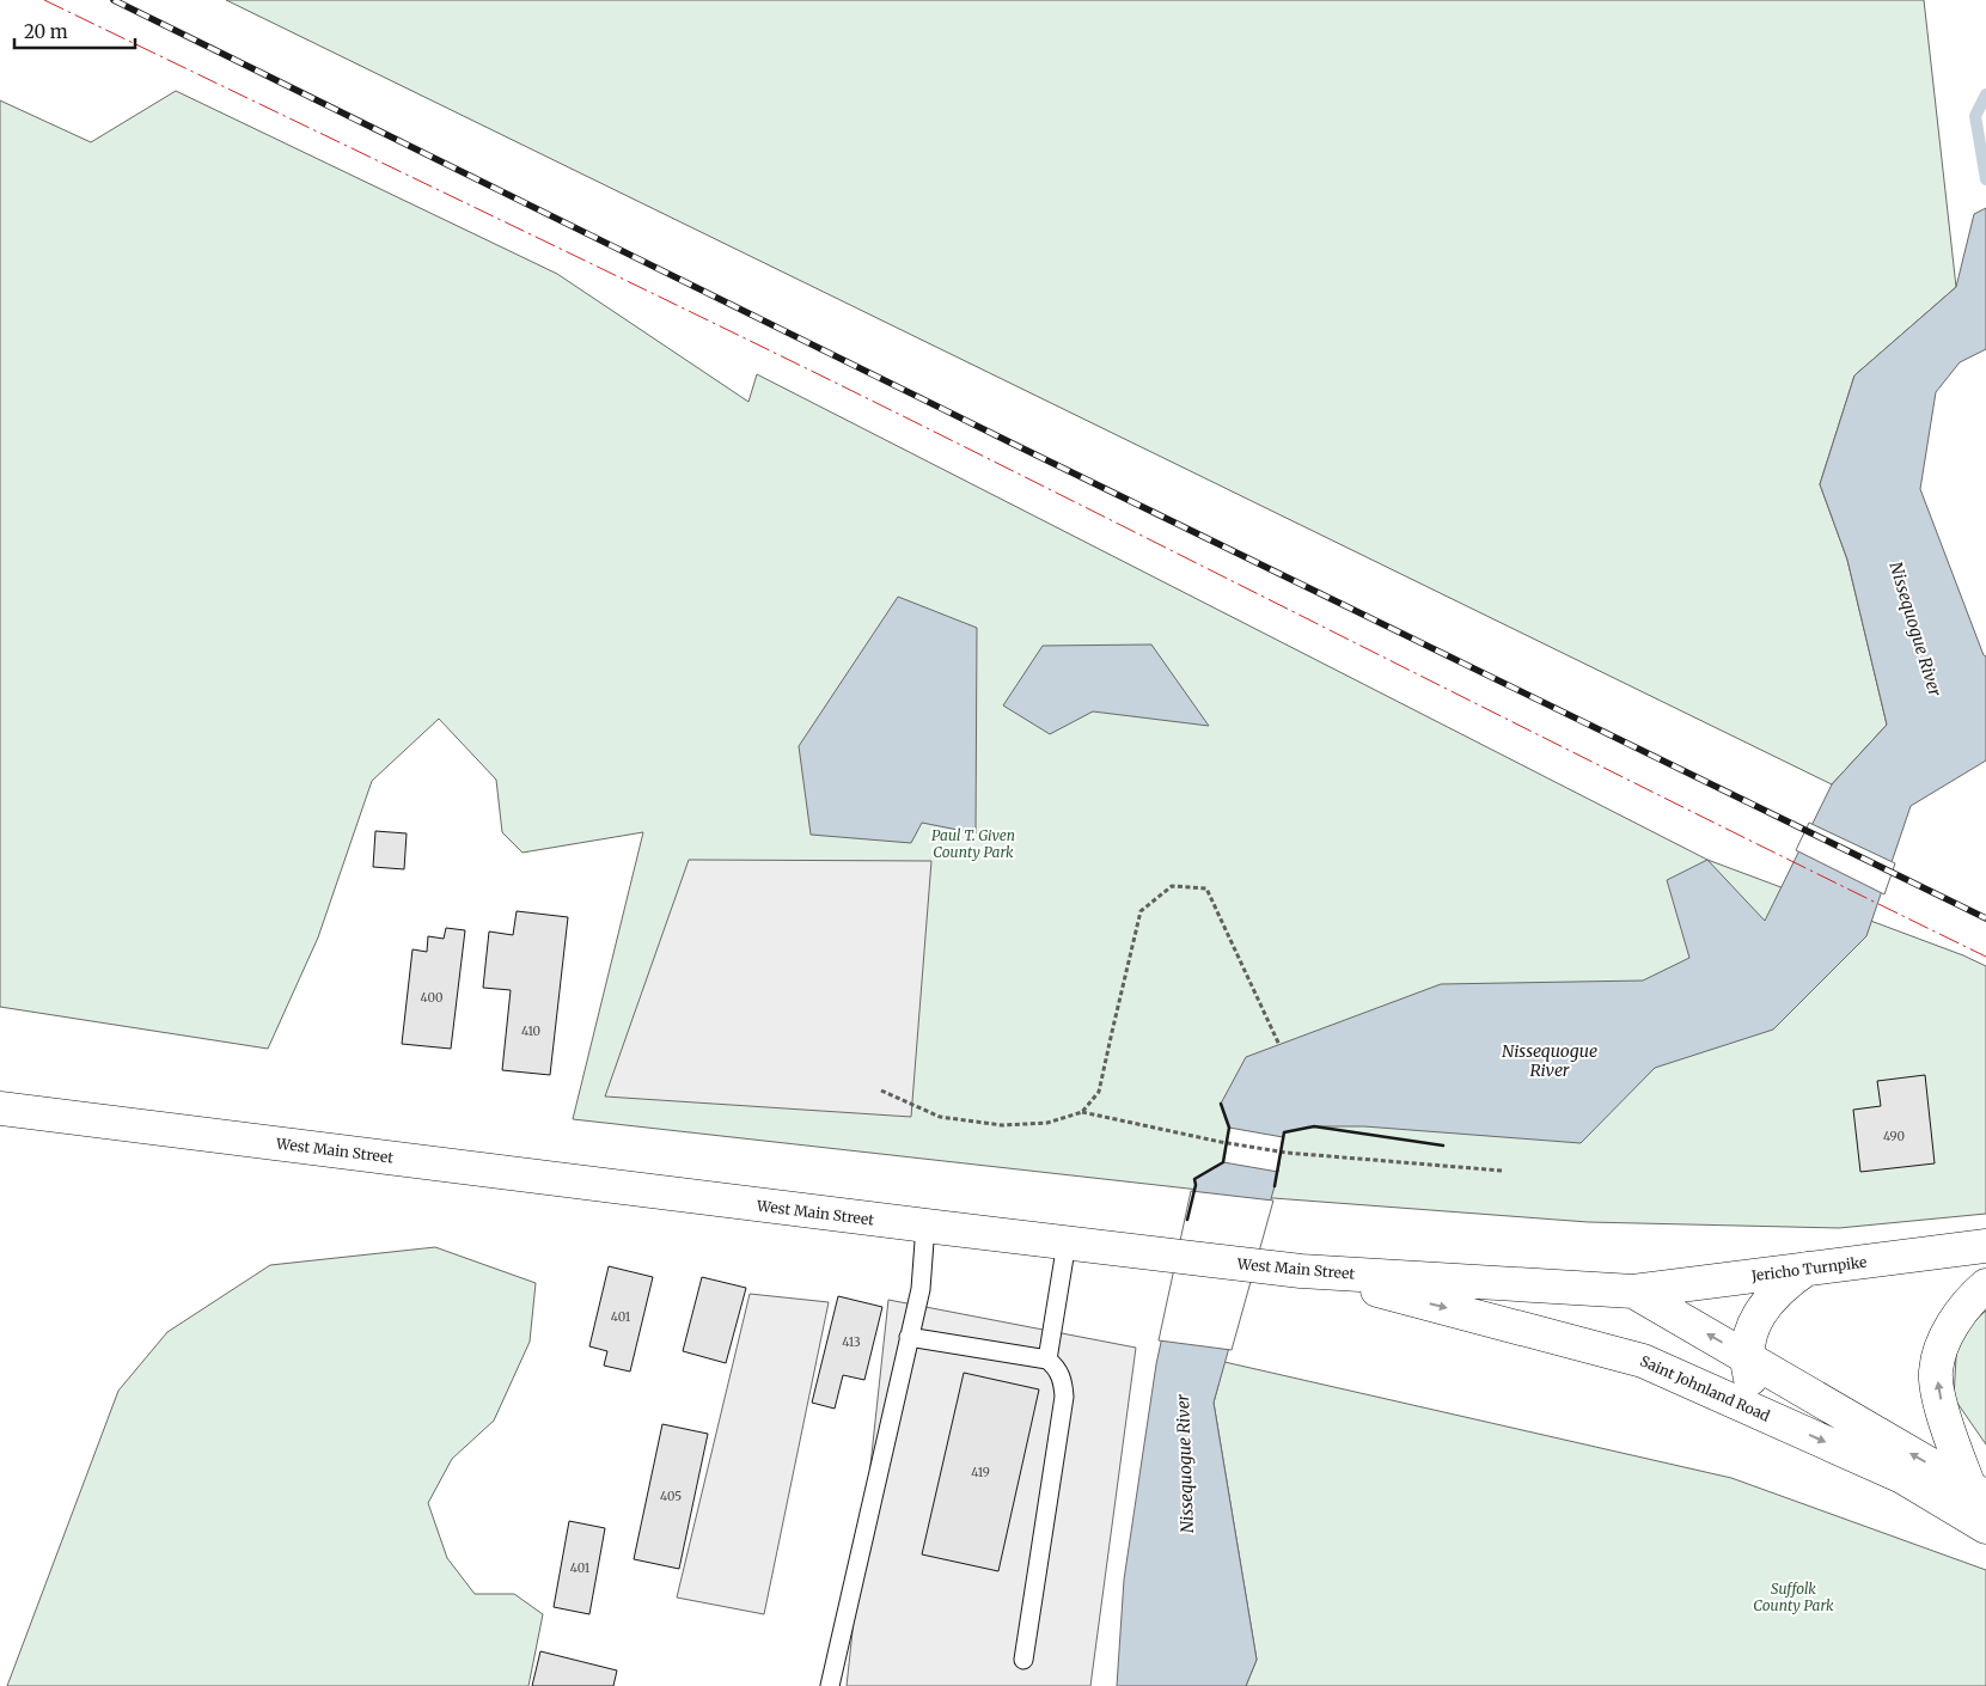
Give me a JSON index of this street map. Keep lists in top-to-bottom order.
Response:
{
  "streets": {
    "main road": ["West Main Street", "Jericho Turnpike", "Saint Johnland Road"]
  },
  "crossings": [
    ["West Main Street", "Jericho Turnpike"],
    ["West Main Street", "Saint Johnland Road"]
  ],
  "water": ["Nissequogue River"],
  "parks": ["Paul T. Given County Park", "Suffolk County Park"],
  "house_numbers": [
    "400",
    "410",
    "490",
    "401",
    "413",
    "419",
    "405",
    "401"
  ],
  "scale_bar": "20 m"
}
